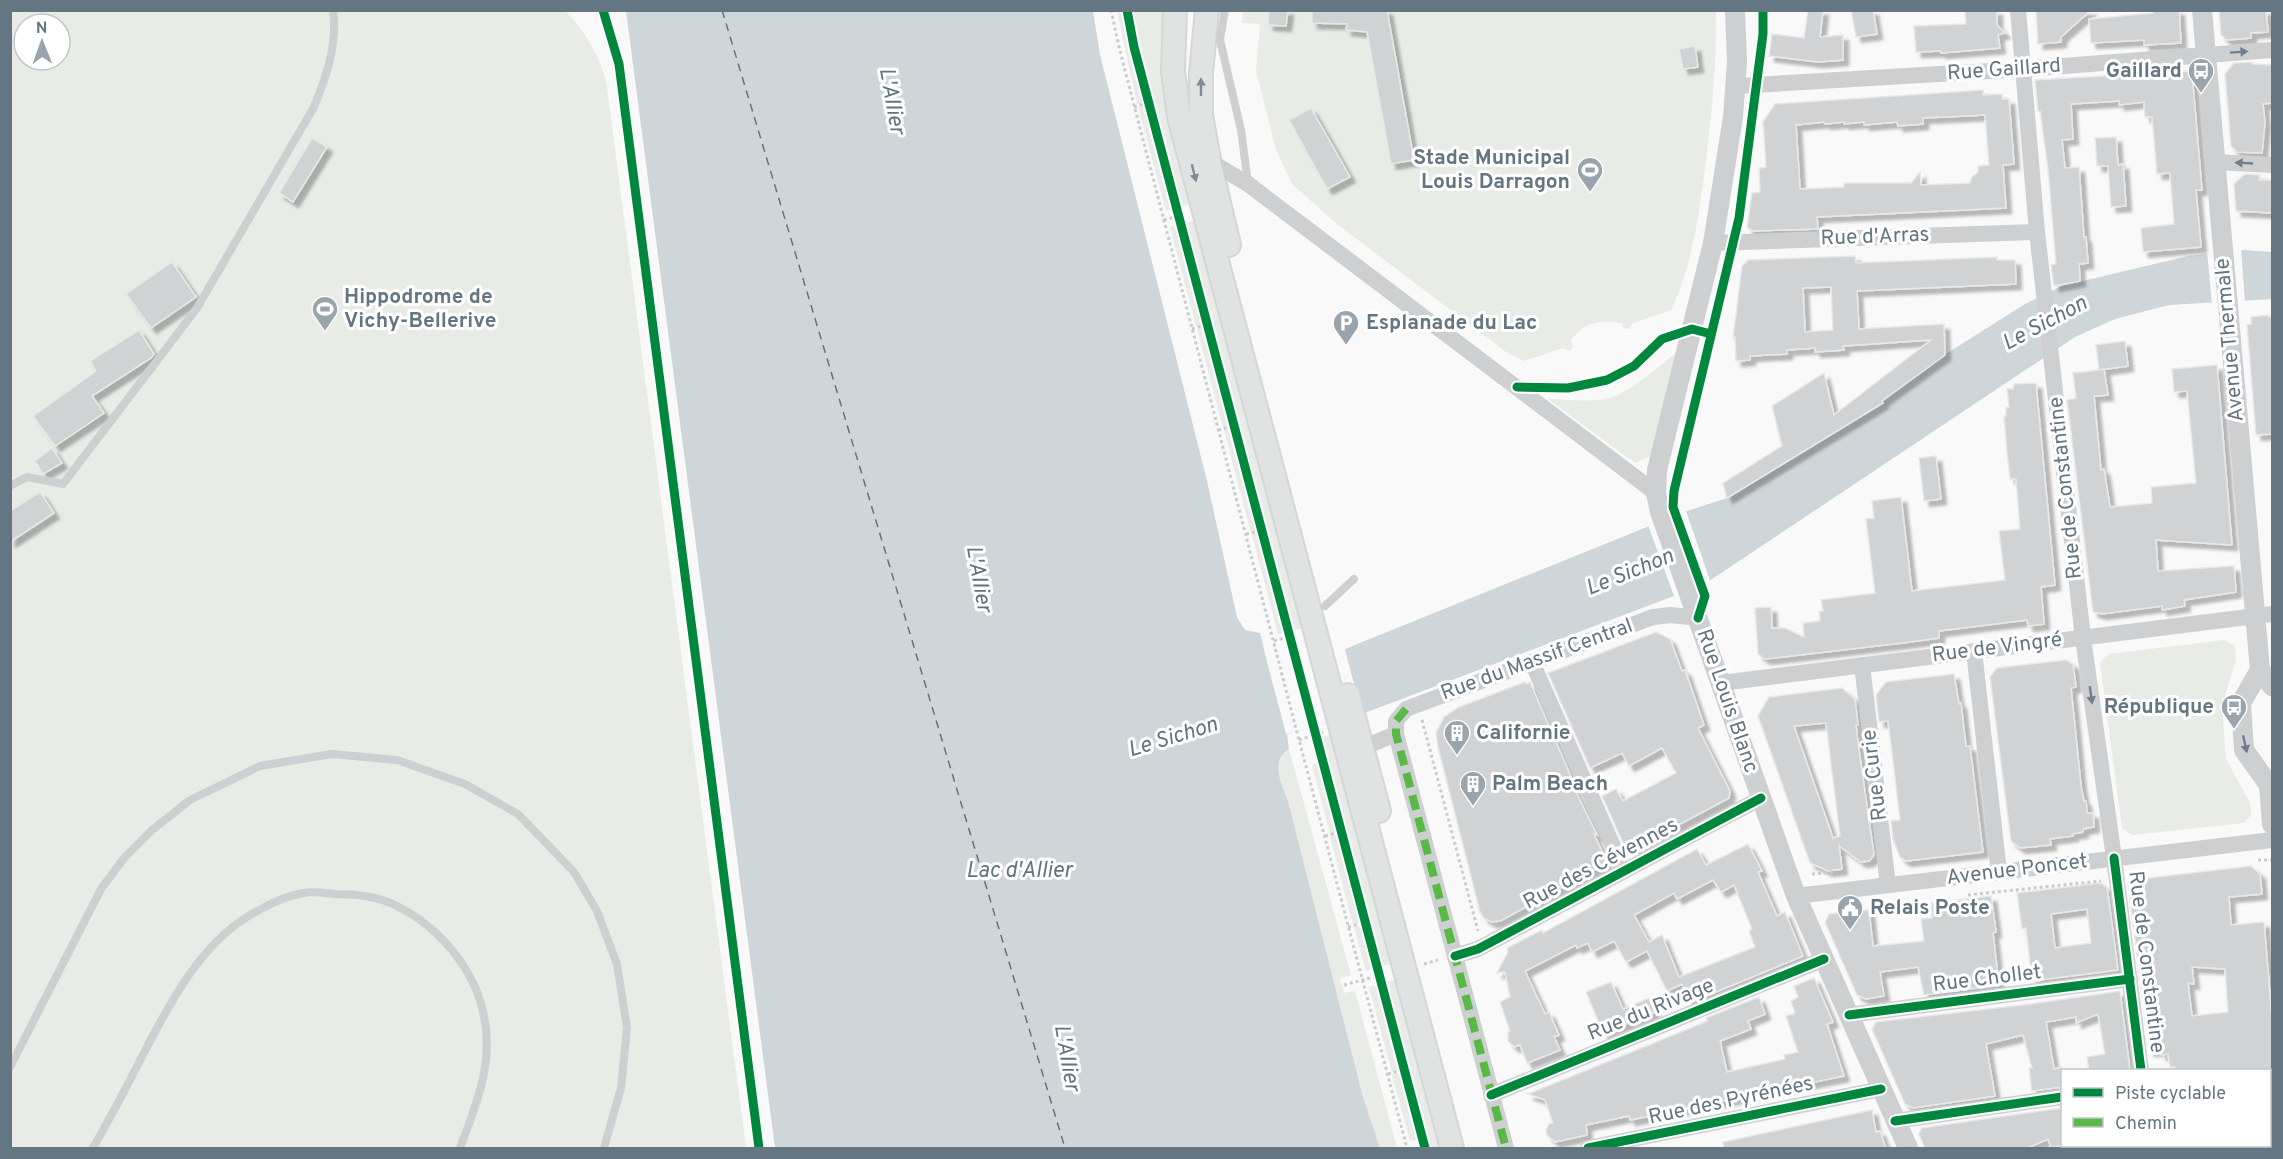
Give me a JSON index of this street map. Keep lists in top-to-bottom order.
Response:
{
  "streets": {
    "street": [
      "Rue Gaillard",
      "Rue d'Arras",
      "Avenue Thermale",
      "Rue de Constantine",
      "Rue de Vingré",
      "Rue du Massif Central",
      "Rue Louis Blanc",
      "Rue Curie",
      "Rue des Cévennes",
      "Avenue Poncet",
      "Rue Chollet",
      "Rue du Rivage",
      "Rue des Pyrénées"
    ]
  },
  "crossings": [
    ["Rue Gaillard", "Avenue Thermale"],
    ["Rue Gaillard", "Rue de Constantine"],
    ["Rue d'Arras", "Rue de Constantine"],
    ["Avenue Thermale", "Rue de Vingré"],
    ["Rue de Constantine", "Rue de Vingré"],
    ["Rue de Constantine", "Avenue Poncet"],
    ["Rue de Constantine", "Rue Chollet"],
    ["Rue de Vingré", "Rue Louis Blanc"],
    ["Rue de Vingré", "Rue Curie"],
    ["Rue du Massif Central", "Rue Louis Blanc"],
    ["Rue Louis Blanc", "Rue des Cévennes"],
    ["Rue Louis Blanc", "Avenue Poncet"],
    ["Rue Louis Blanc", "Rue Chollet"],
    ["Rue Louis Blanc", "Rue du Rivage"],
    ["Rue Louis Blanc", "Rue des Pyrénées"],
    ["Rue Curie", "Avenue Poncet"]
  ],
  "water": ["L'Allier", "Le Sichon", "Lac d'Allier"],
  "places": {
    "bus stop": ["Gaillard", "République"],
    "sports": ["Stade Municipal Louis Darragon", "Hippodrome de Vichy-Bellerive"],
    "parking": ["Esplanade du Lac"],
    "building": ["Californie", "Palm Beach"],
    "public building": ["Relais Poste"]
  },
  "legend": ["Piste cyclable", "Chemin"],
  "north": "top"
}
